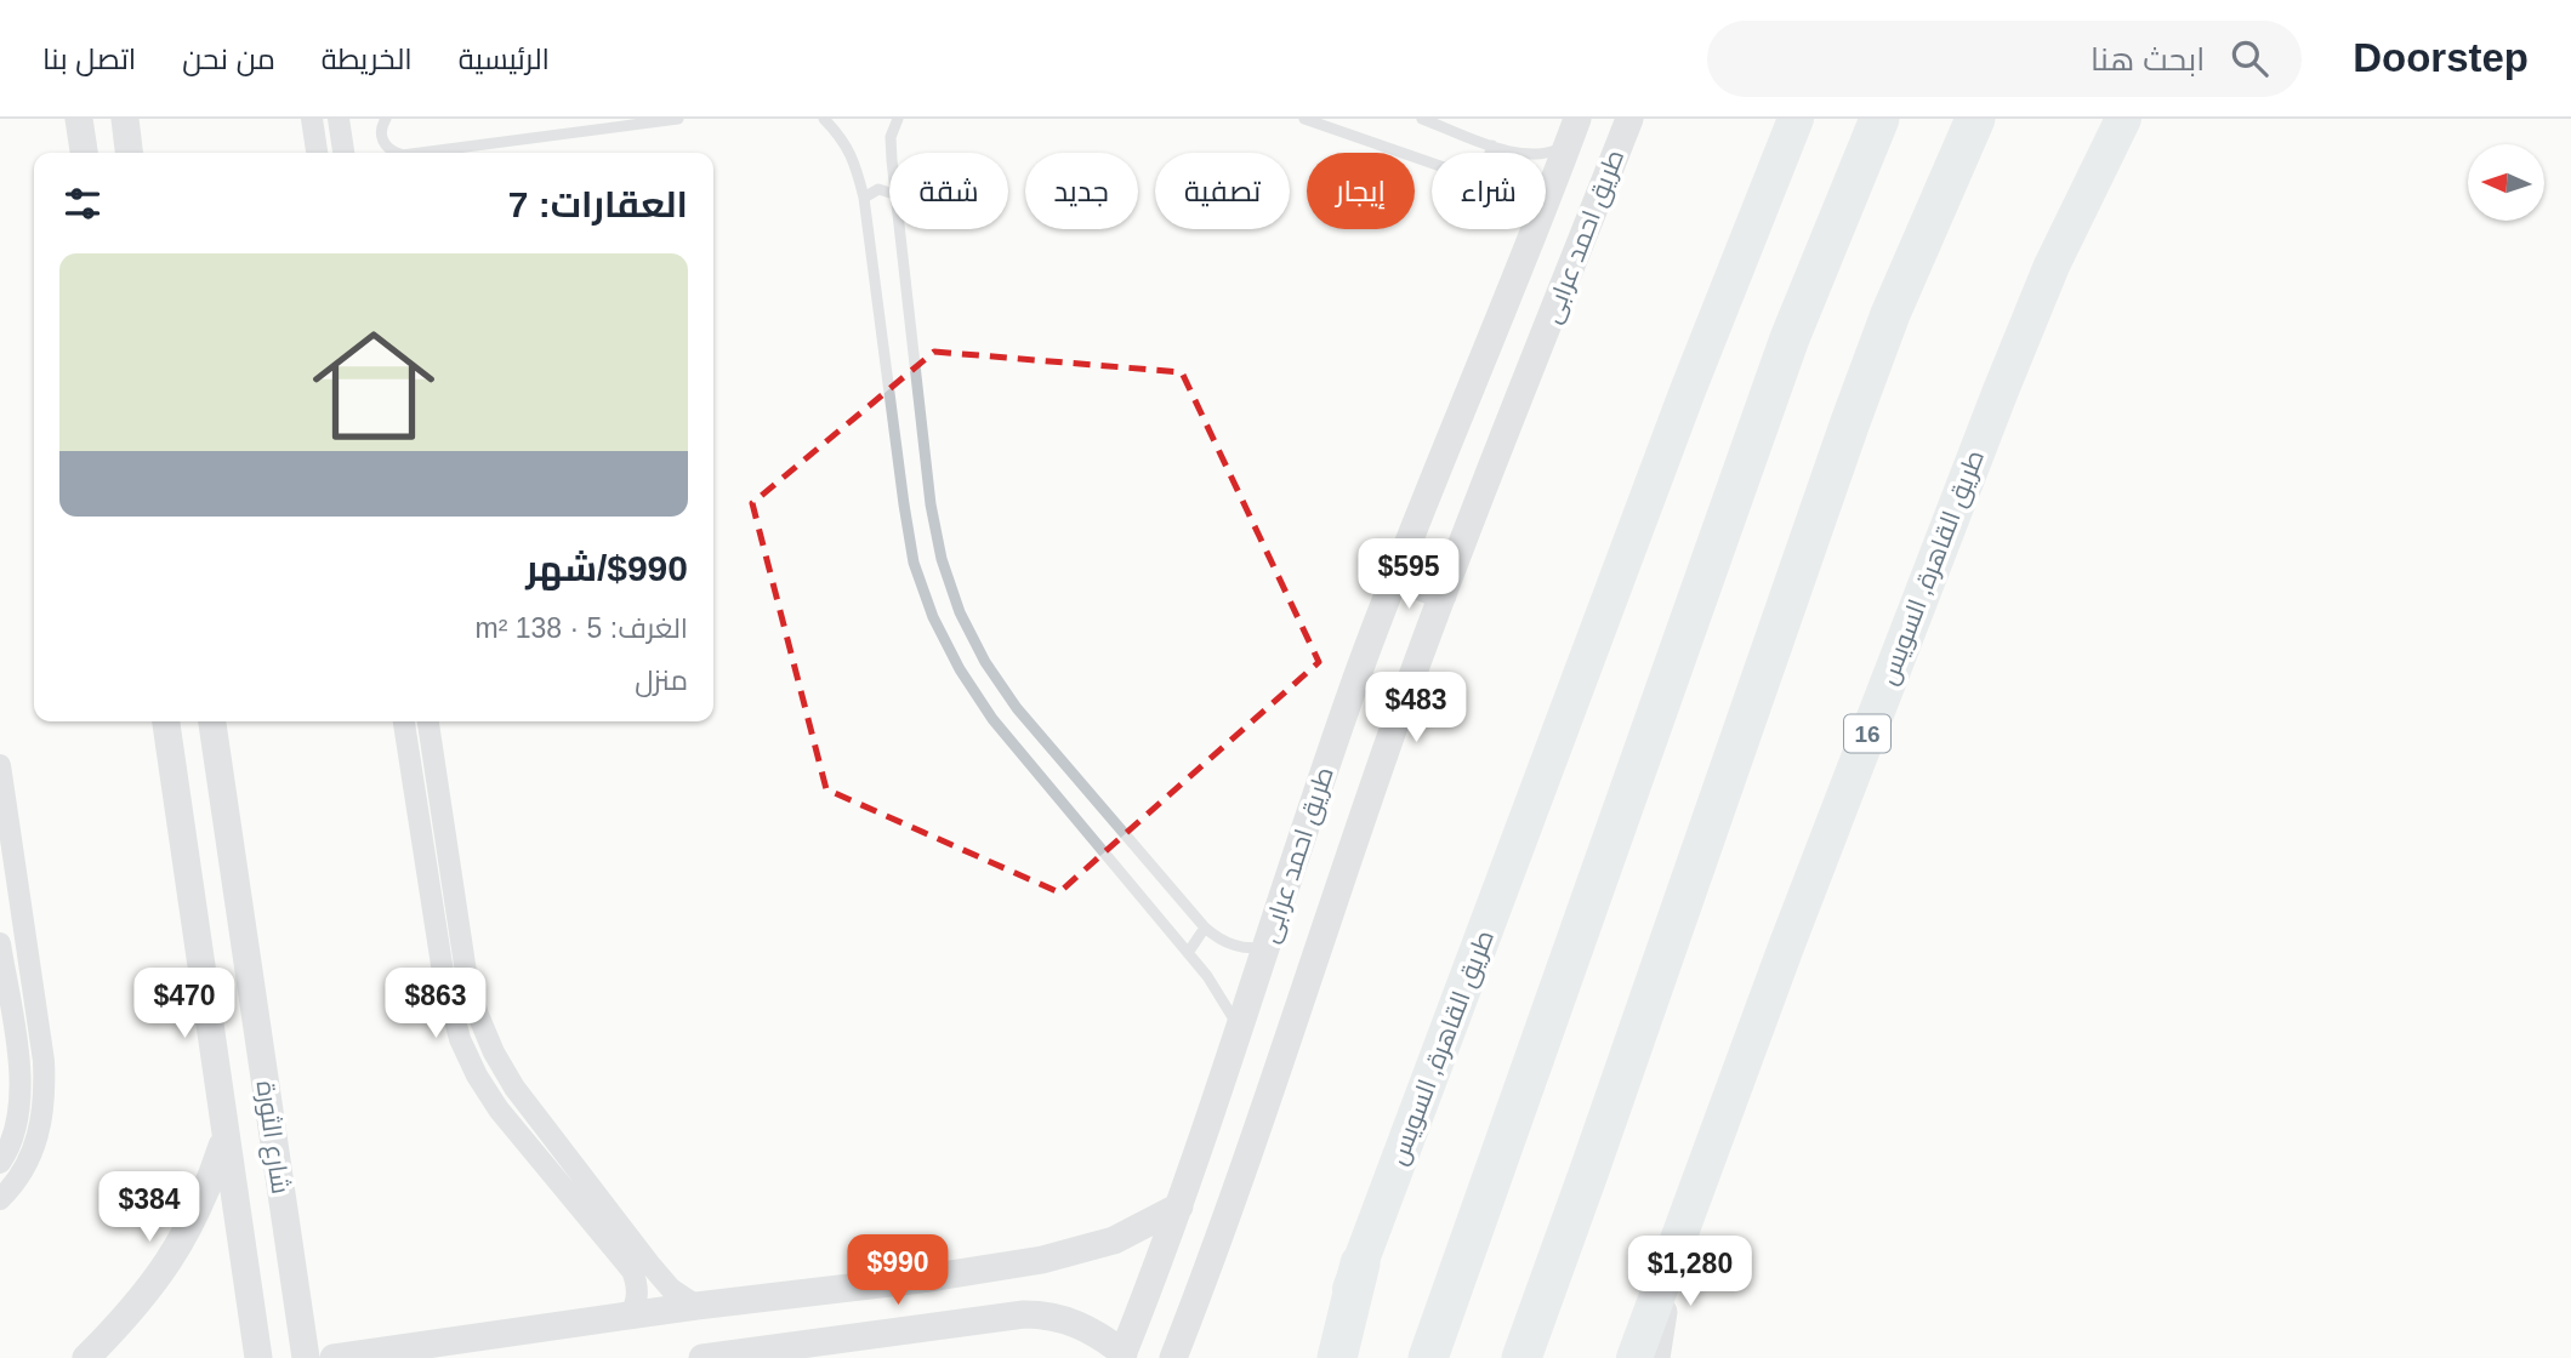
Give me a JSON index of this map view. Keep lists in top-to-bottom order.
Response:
{
  "streets": {
    "highway": ["طريق القاهرة, السويس", "16"],
    "street": ["طريق احمد عرابى", "شارع الثورة"]
  },
  "north": "left",
  "page": {
    "header": "Doorstep",
    "search": "ابحث هنا",
    "nav": [
      "الرئيسية",
      "الخريطة",
      "من نحن",
      "اتصل بنا"
    ],
    "chip": [
      "شراء",
      "إيجار",
      "تصفية",
      "جديد",
      "شقة"
    ],
    "heading": "العقارات: 7",
    "list": [
      {
        "name": "$990/شهر",
        "note": "الغرف: 5 · 138 m² · منزل"
      }
    ],
    "price": [
      "$595",
      "$483",
      "$470",
      "$863",
      "$384",
      "$990",
      "$1,280"
    ]
  }
}
